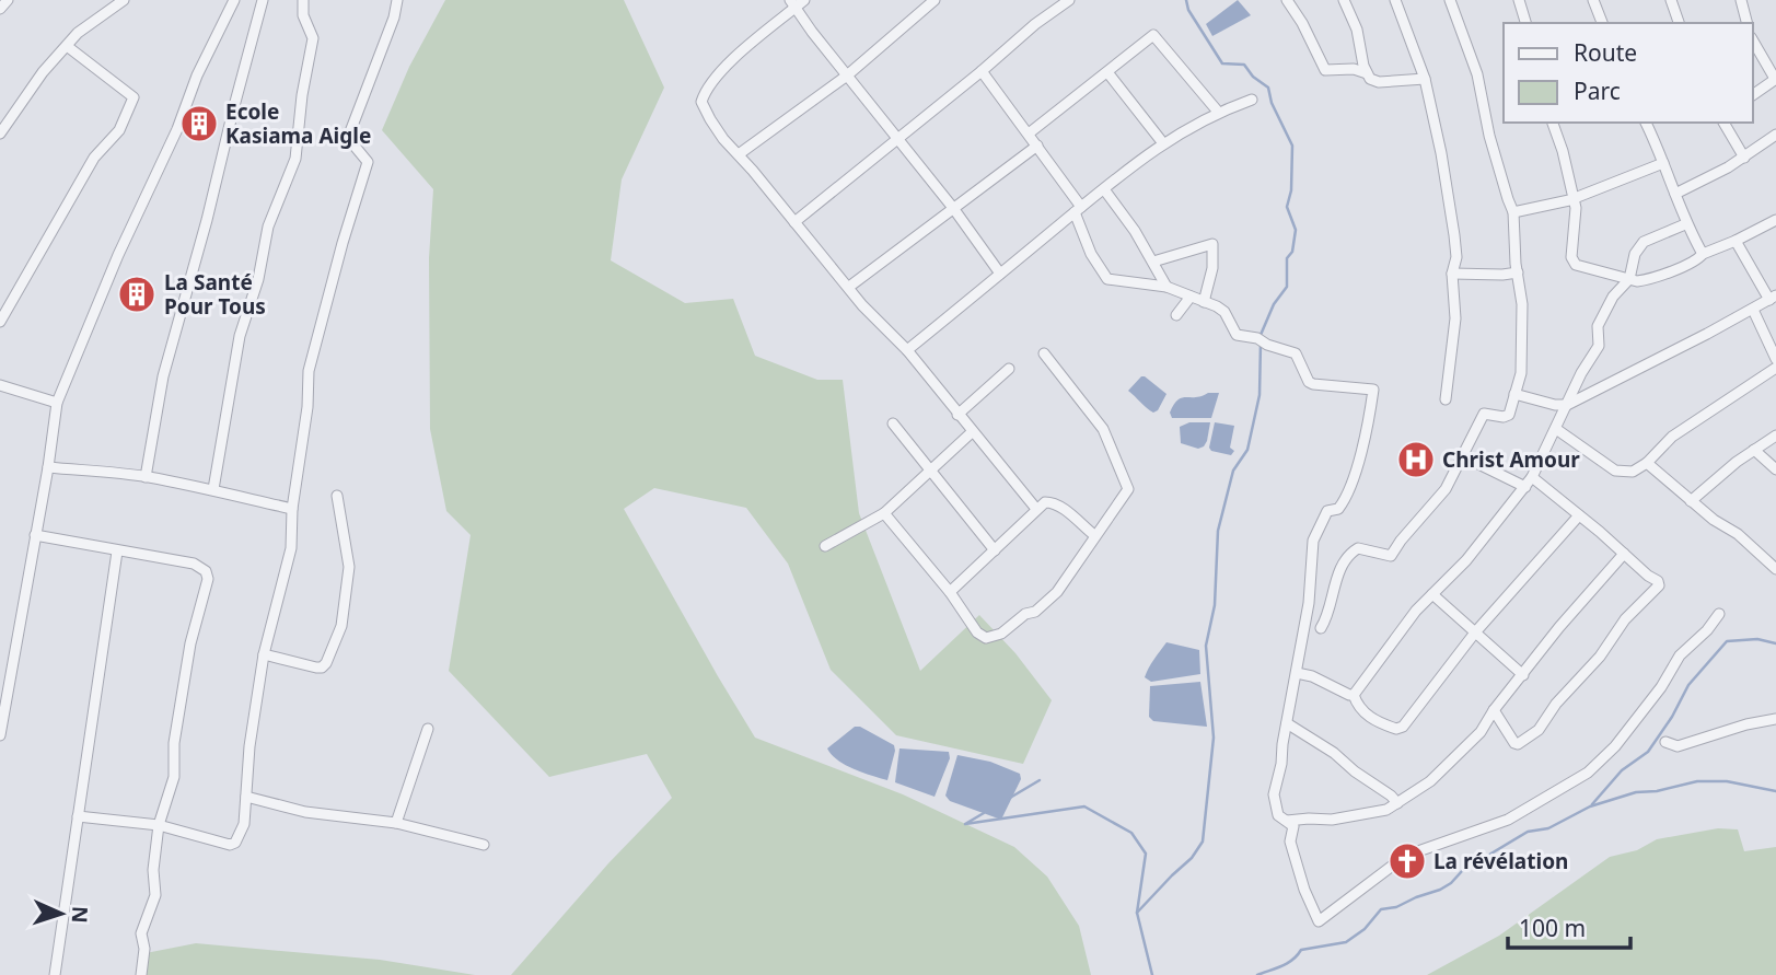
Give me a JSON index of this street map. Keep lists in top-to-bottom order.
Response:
{
  "places": {
    "building": ["Ecole Kasiama Aigle", "La Santé Pour Tous"],
    "hospital": ["Christ Amour"],
    "church": ["La révélation"]
  },
  "legend": ["Route", "Parc"],
  "scale_bar": "100 m",
  "north": "right"
}
